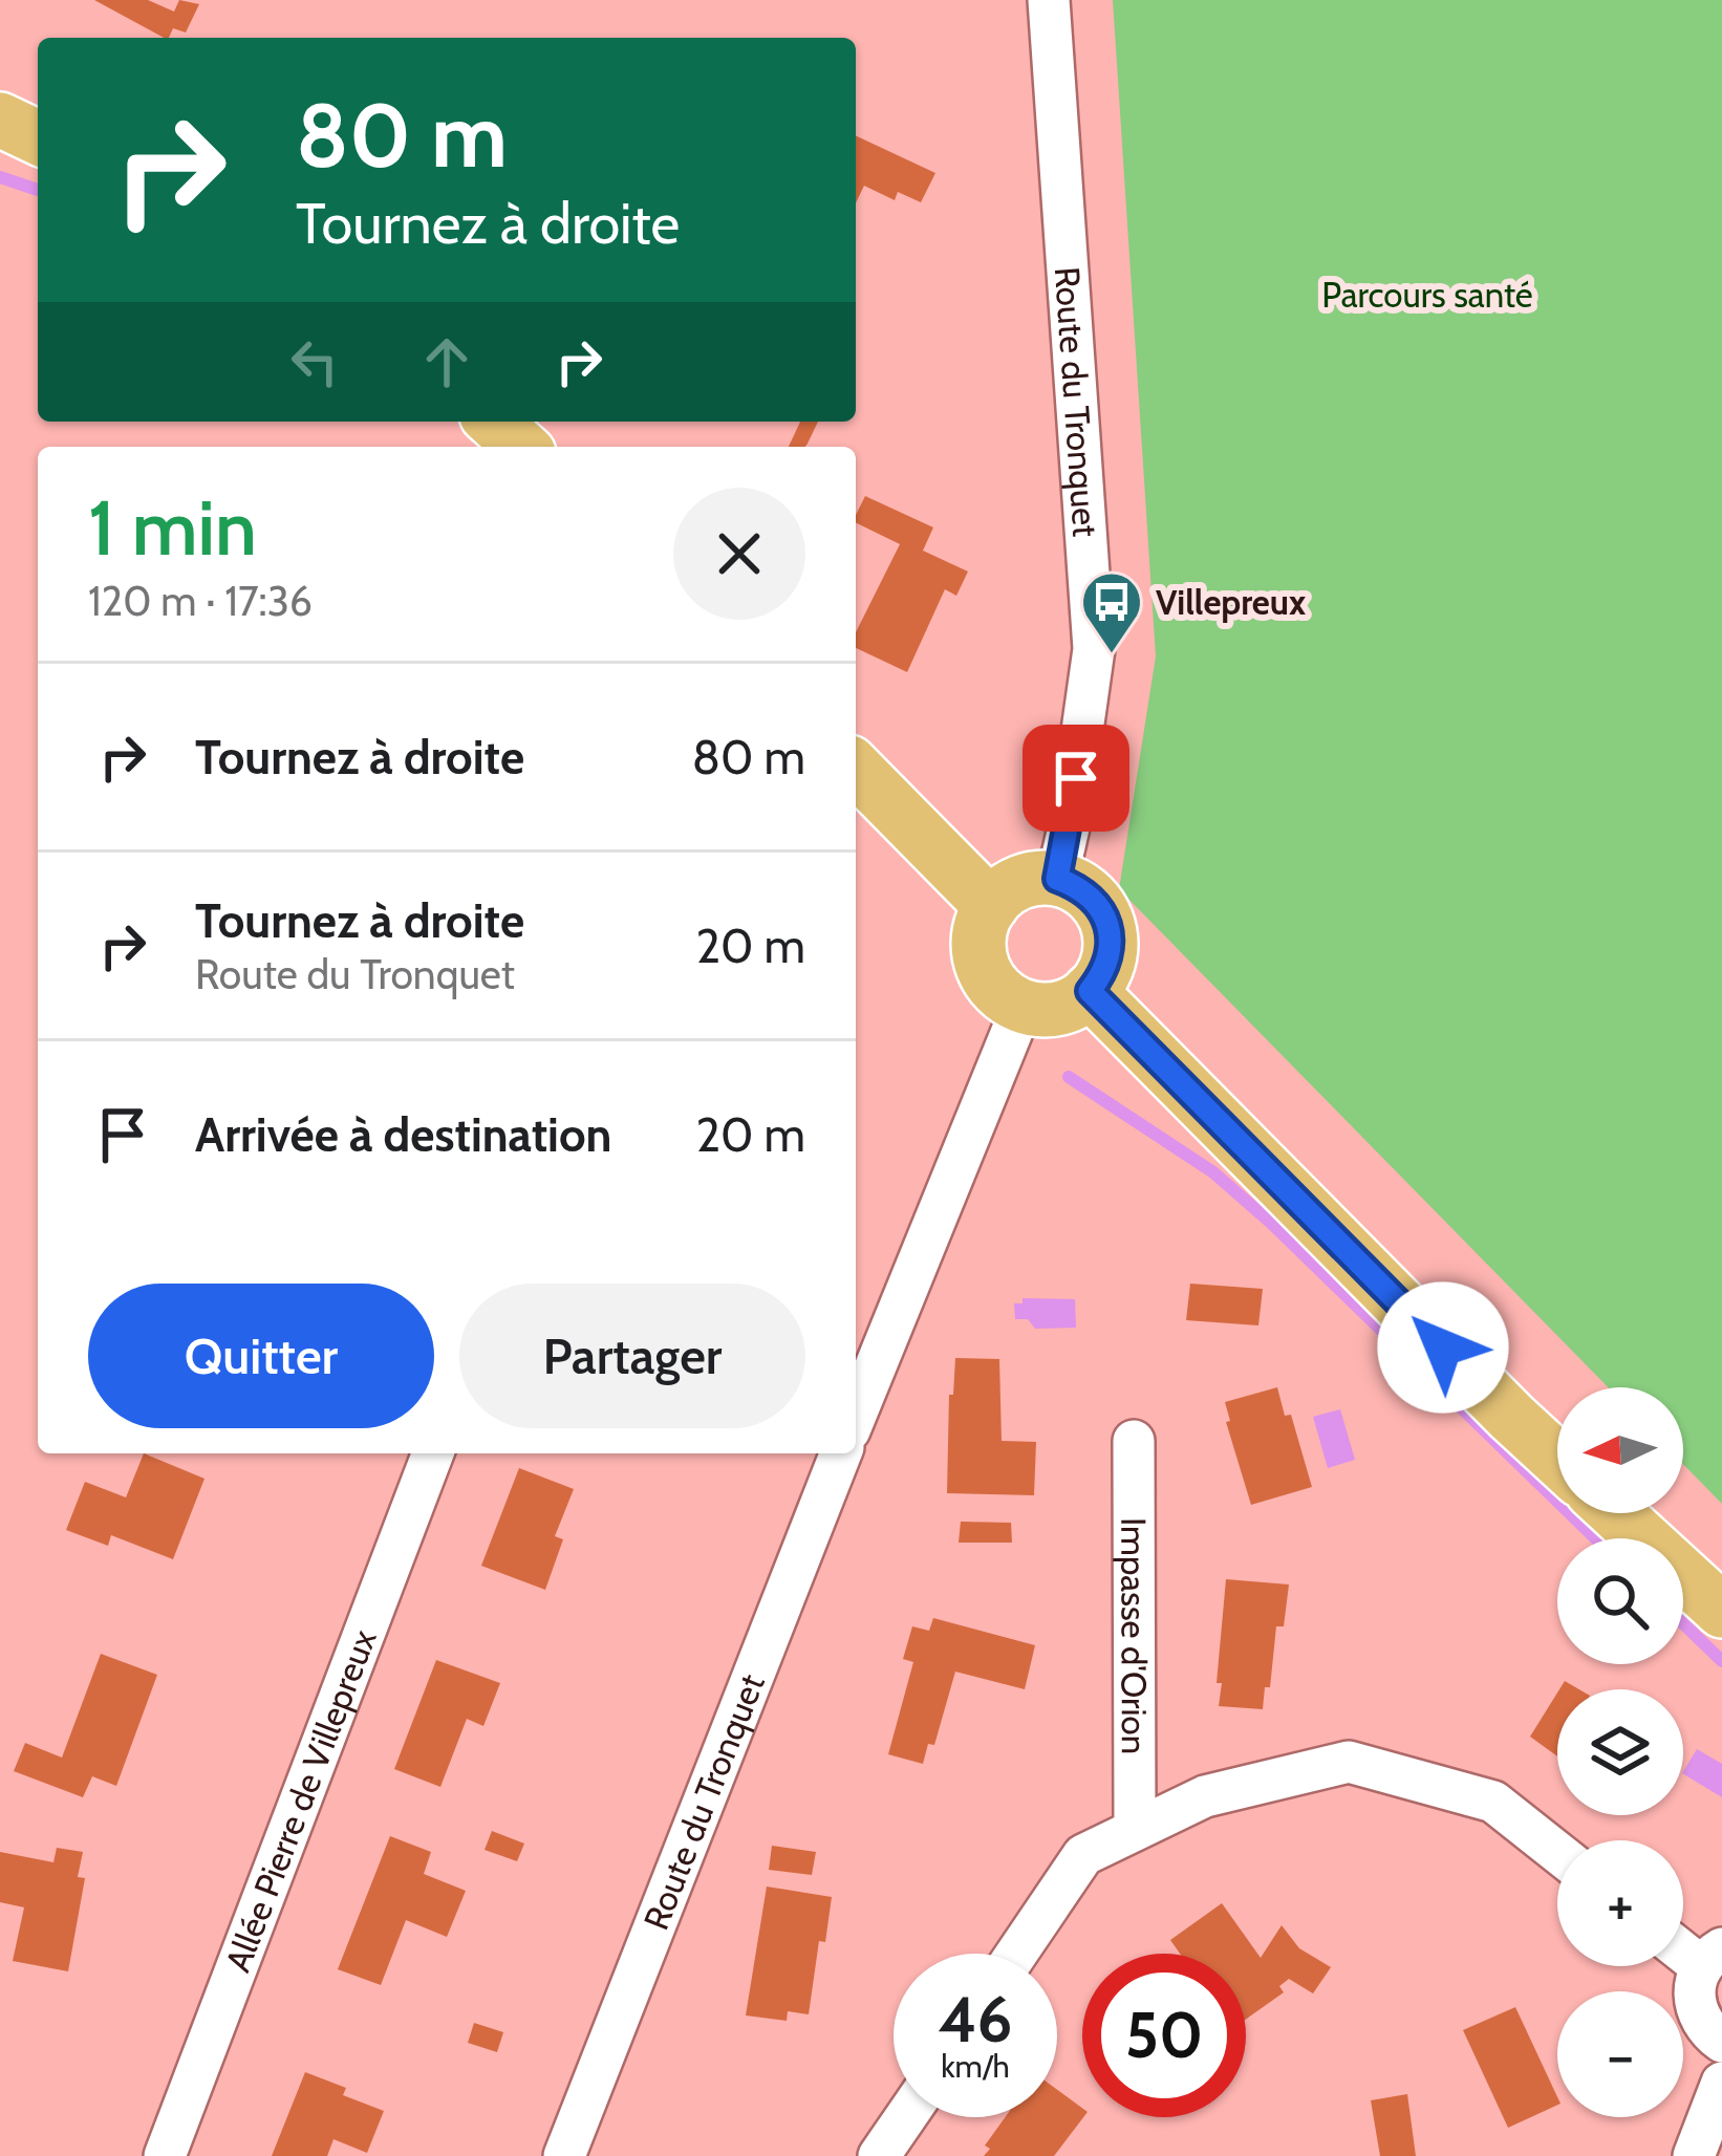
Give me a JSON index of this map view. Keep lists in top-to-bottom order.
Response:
{
  "streets": {
    "street": ["Route du Tronquet", "Impasse d'Orion", "Allée Pierre de Villepreux"]
  },
  "parks": ["Parcours santé"],
  "places": {
    "bus stop": ["Villepreux"]
  },
  "north": "left",
  "page": {
    "turn": ["80 m", "Tournez à droite"],
    "heading": ["1 min", "120 m · 17:36"],
    "list": [
      {
        "name": "Tournez à droite",
        "value": "80 m"
      },
      {
        "name": "Tournez à droite",
        "note": "Route du Tronquet",
        "value": "20 m"
      },
      {
        "name": "Arrivée à destination",
        "value": "20 m"
      }
    ],
    "buttons": ["Quitter", "Partager"],
    "map_buttons": ["+", "−"],
    "speed": "46 km/h",
    "limit": "50"
  }
}
